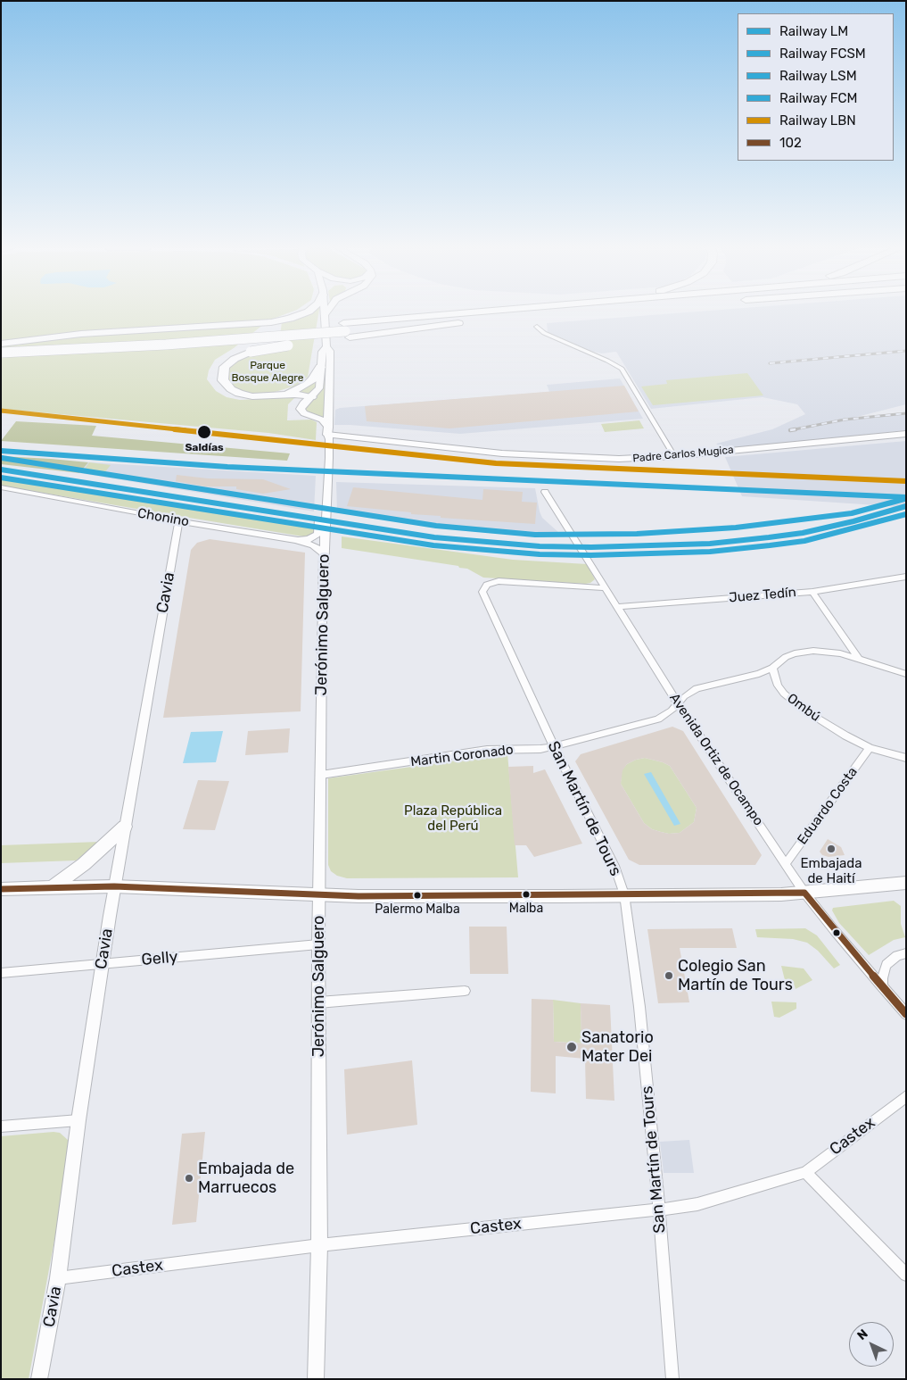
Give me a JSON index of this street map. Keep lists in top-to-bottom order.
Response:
{
  "streets": {
    "main road": ["Jerónimo Salguero"],
    "street": [
      "Padre Carlos Mugica",
      "Chonino",
      "Cavia",
      "Juez Tedín",
      "Ombú",
      "Martin Coronado",
      "Avenida Ortiz de Ocampo",
      "Eduardo Costa",
      "San Martín de Tours",
      "Gelly",
      "Castex"
    ]
  },
  "crossings": [
    ["Padre Carlos Mugica", "Jerónimo Salguero"],
    ["Chonino", "Cavia"],
    ["Chonino", "Jerónimo Salguero"],
    ["Cavia", "Gelly"],
    ["Cavia", "Castex"],
    ["Juez Tedín", "Avenida Ortiz de Ocampo"],
    ["Jerónimo Salguero", "Martin Coronado"],
    ["Jerónimo Salguero", "Gelly"],
    ["Jerónimo Salguero", "Castex"],
    ["Ombú", "Martin Coronado"],
    ["Ombú", "Eduardo Costa"],
    ["Martin Coronado", "Avenida Ortiz de Ocampo"],
    ["Martin Coronado", "San Martín de Tours"],
    ["Avenida Ortiz de Ocampo", "Eduardo Costa"],
    ["Avenida Ortiz de Ocampo", "San Martín de Tours"],
    ["San Martín de Tours", "Castex"]
  ],
  "parks": ["Parque Bosque Alegre", "Plaza República del Perú"],
  "places": [
    "Saldías",
    "Embajada de Haití",
    "Malba",
    "Palermo Malba",
    "Colegio San Martín de Tours",
    "Sanatorio Mater Dei",
    "Embajada de Marruecos"
  ],
  "lines": [
    "rail line LBN",
    "rail line LM",
    "rail line FCM",
    "rail line FCSM",
    "rail line LSM",
    "transit line 102"
  ],
  "legend": [
    "Railway LM",
    "Railway FCSM",
    "Railway LSM",
    "Railway FCM",
    "Railway LBN",
    "102"
  ],
  "north": "top left"
}
